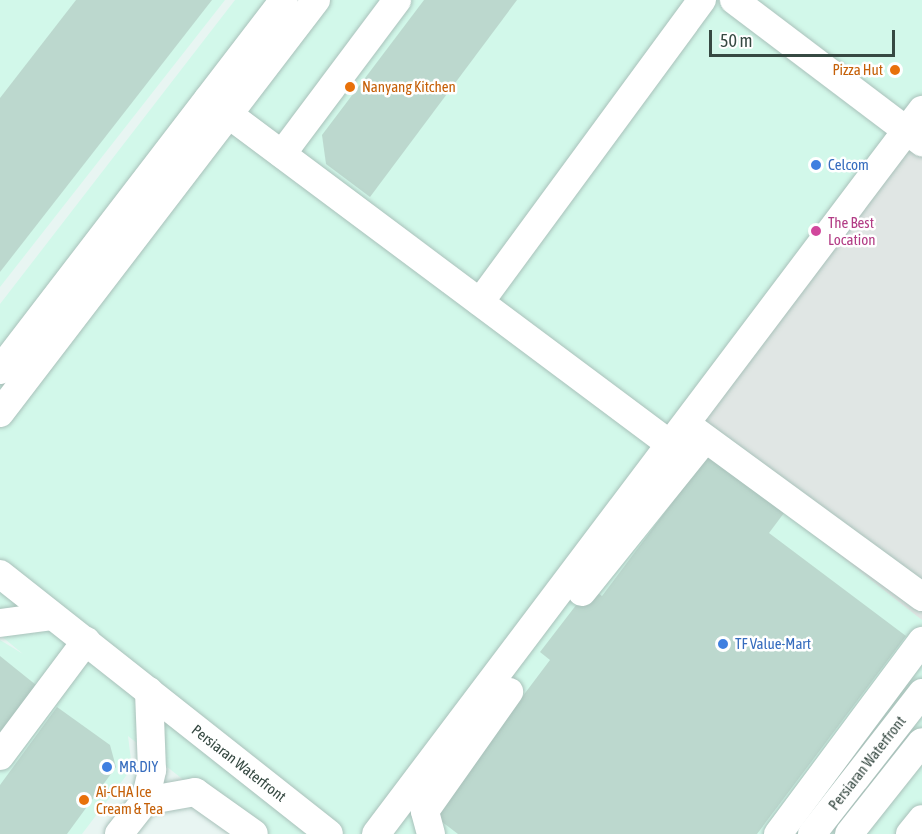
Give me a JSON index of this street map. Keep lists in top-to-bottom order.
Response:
{
  "streets": {
    "street": ["Persiaran Waterfront"]
  },
  "places": [
    "Pizza Hut",
    "Nanyang Kitchen",
    "Celcom",
    "The Best Location",
    "TF Value-Mart",
    "MR.DIY",
    "Ai-CHA Ice Cream & Tea"
  ],
  "scale_bar": "50 m"
}
